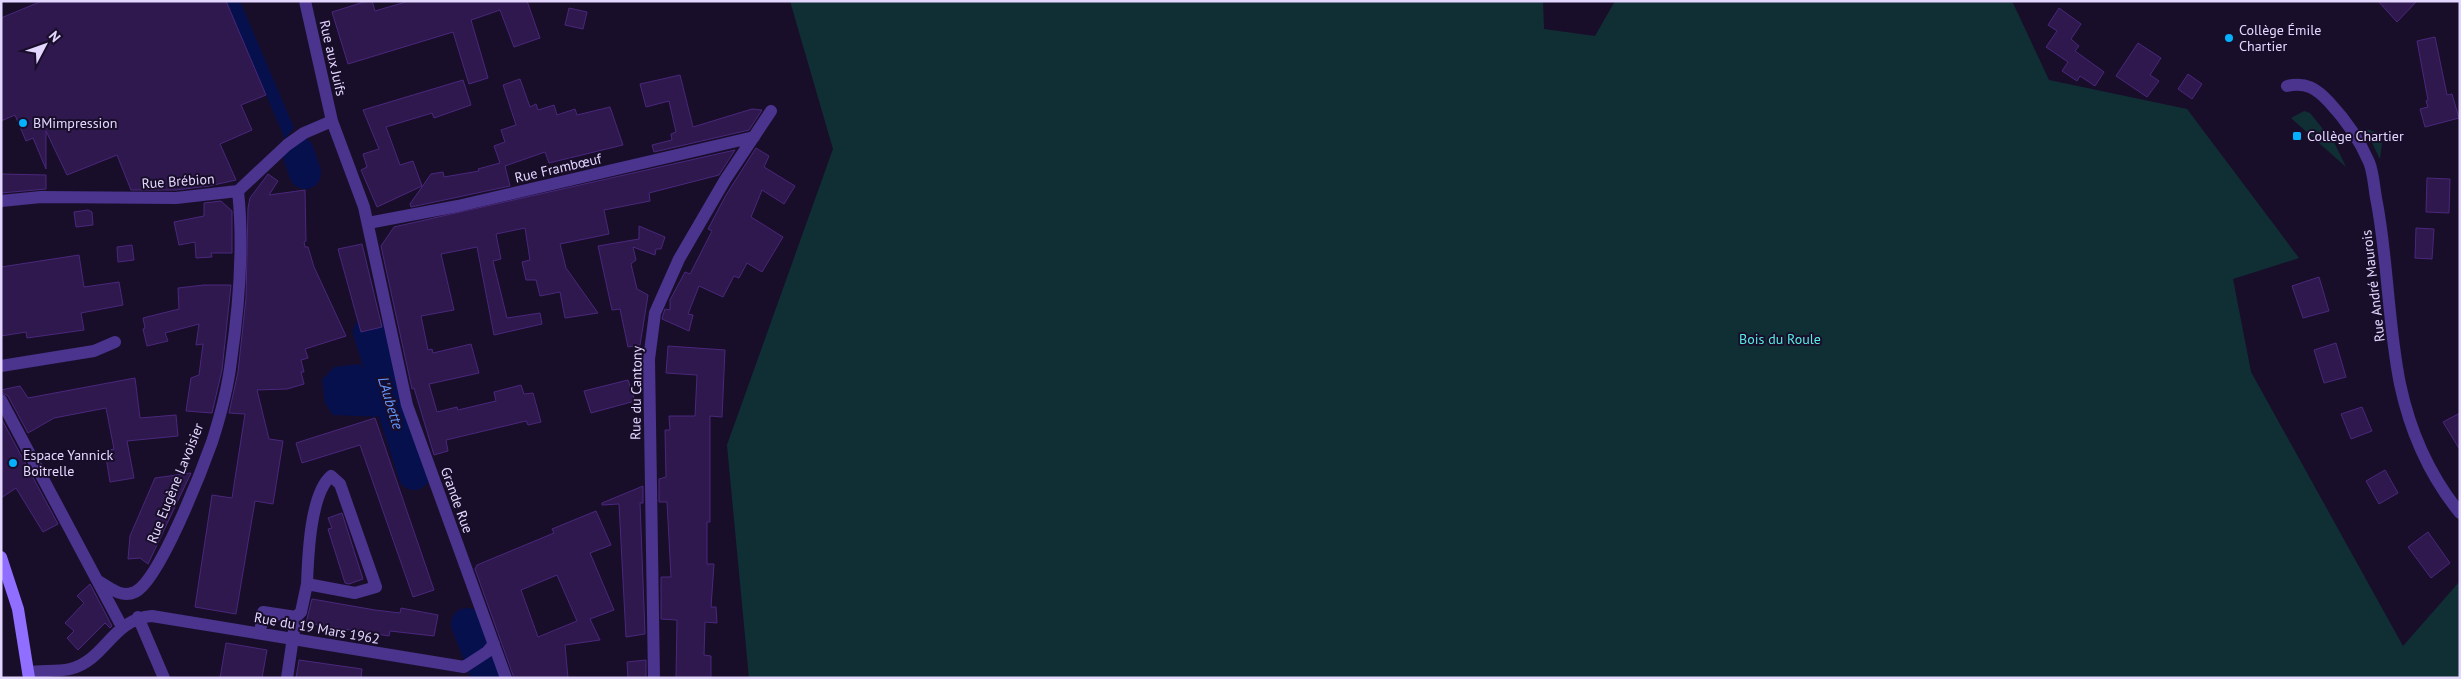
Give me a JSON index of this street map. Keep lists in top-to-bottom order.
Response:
{
  "streets": {
    "street": [
      "Rue aux Juifs",
      "Rue Frambœuf",
      "Rue Brébion",
      "Rue André Maurois",
      "Rue du Cantony",
      "Rue Eugène Lavoisier",
      "Grande Rue",
      "Rue du 19 Mars 1962"
    ]
  },
  "crossings": [
    ["Rue aux Juifs", "Rue Frambœuf"],
    ["Rue aux Juifs", "Grande Rue"],
    ["Rue Frambœuf", "Rue du Cantony"],
    ["Rue Frambœuf", "Grande Rue"],
    ["Rue Brébion", "Rue Eugène Lavoisier"],
    ["Grande Rue", "Rue du 19 Mars 1962"]
  ],
  "water": ["L'Aubette"],
  "parks": ["Bois du Roule"],
  "places": {
    "other": ["Collège Émile Chartier", "BMimpression", "Espace Yannick Boitrelle"],
    "transit": ["Collège Chartier"]
  },
  "north": "top right"
}
